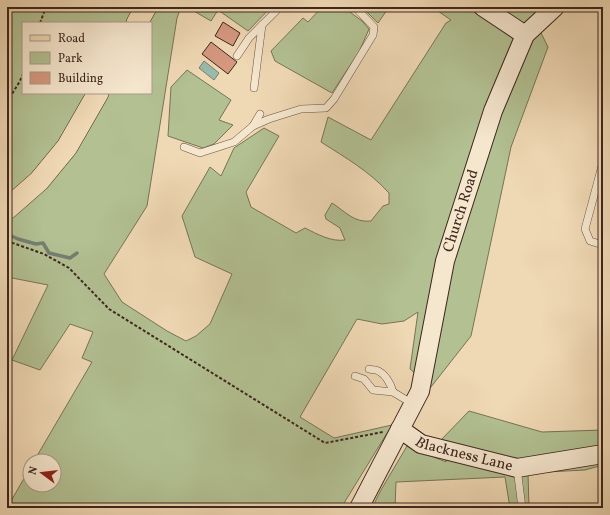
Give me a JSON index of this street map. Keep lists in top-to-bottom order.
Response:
{
  "streets": {
    "street": ["Church Road", "Blackness Lane"]
  },
  "crossings": [
    ["Church Road", "Blackness Lane"]
  ],
  "legend": ["Road", "Park", "Building"],
  "north": "left"
}
